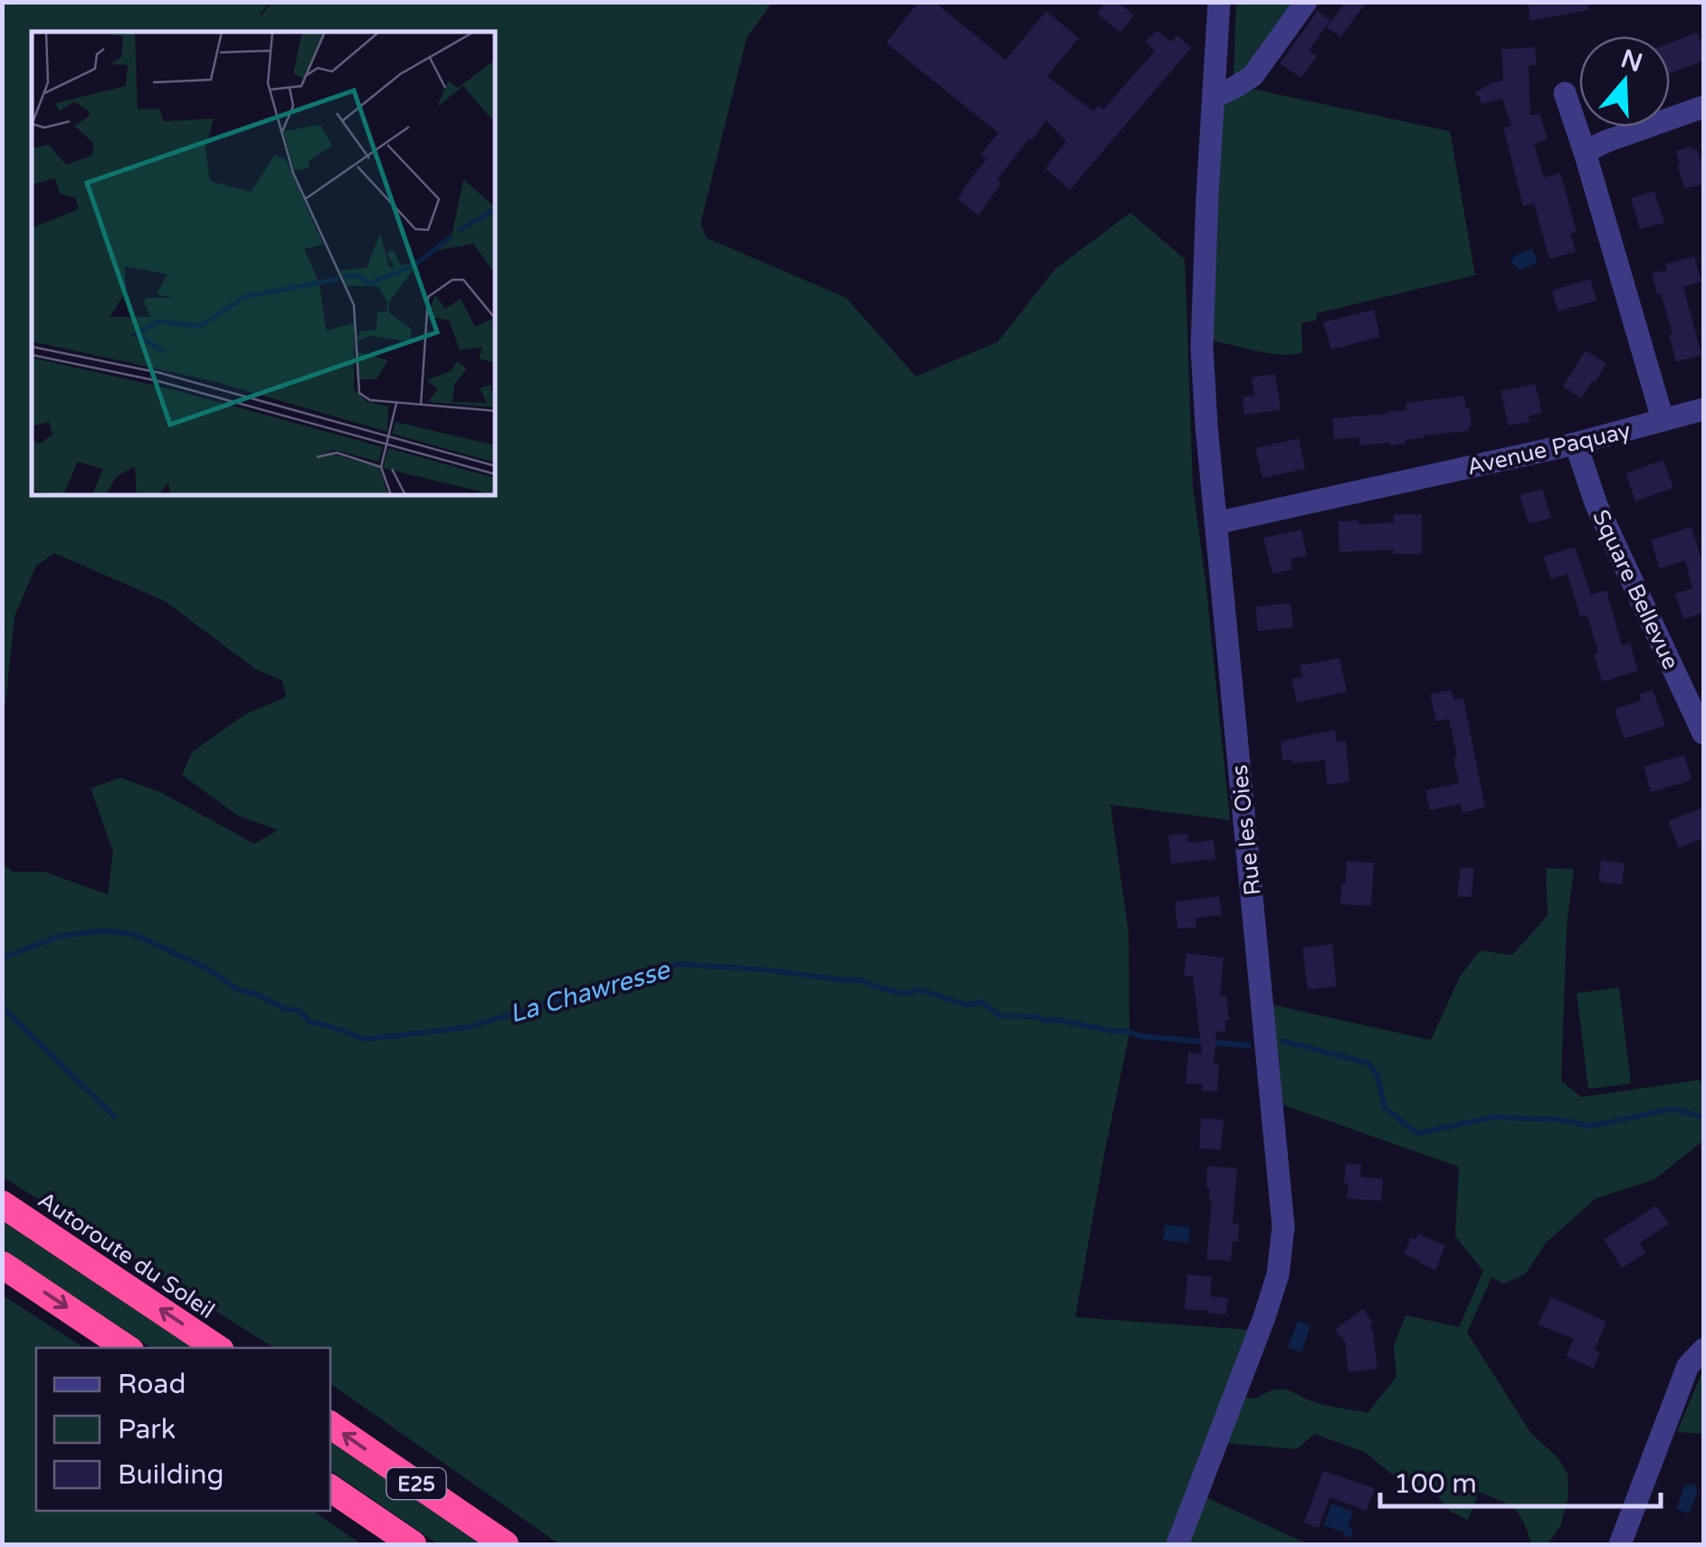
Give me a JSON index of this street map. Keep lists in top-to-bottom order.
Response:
{
  "streets": {
    "highway": ["Autoroute du Soleil", "E25"],
    "street": ["Avenue Paquay", "Square Bellevue", "Rue les Oies"]
  },
  "crossings": [
    ["Avenue Paquay", "Square Bellevue"],
    ["Avenue Paquay", "Rue les Oies"]
  ],
  "water": ["La Chawresse"],
  "legend": ["Road", "Park", "Building"],
  "scale_bar": "100 m",
  "north": "top"
}
